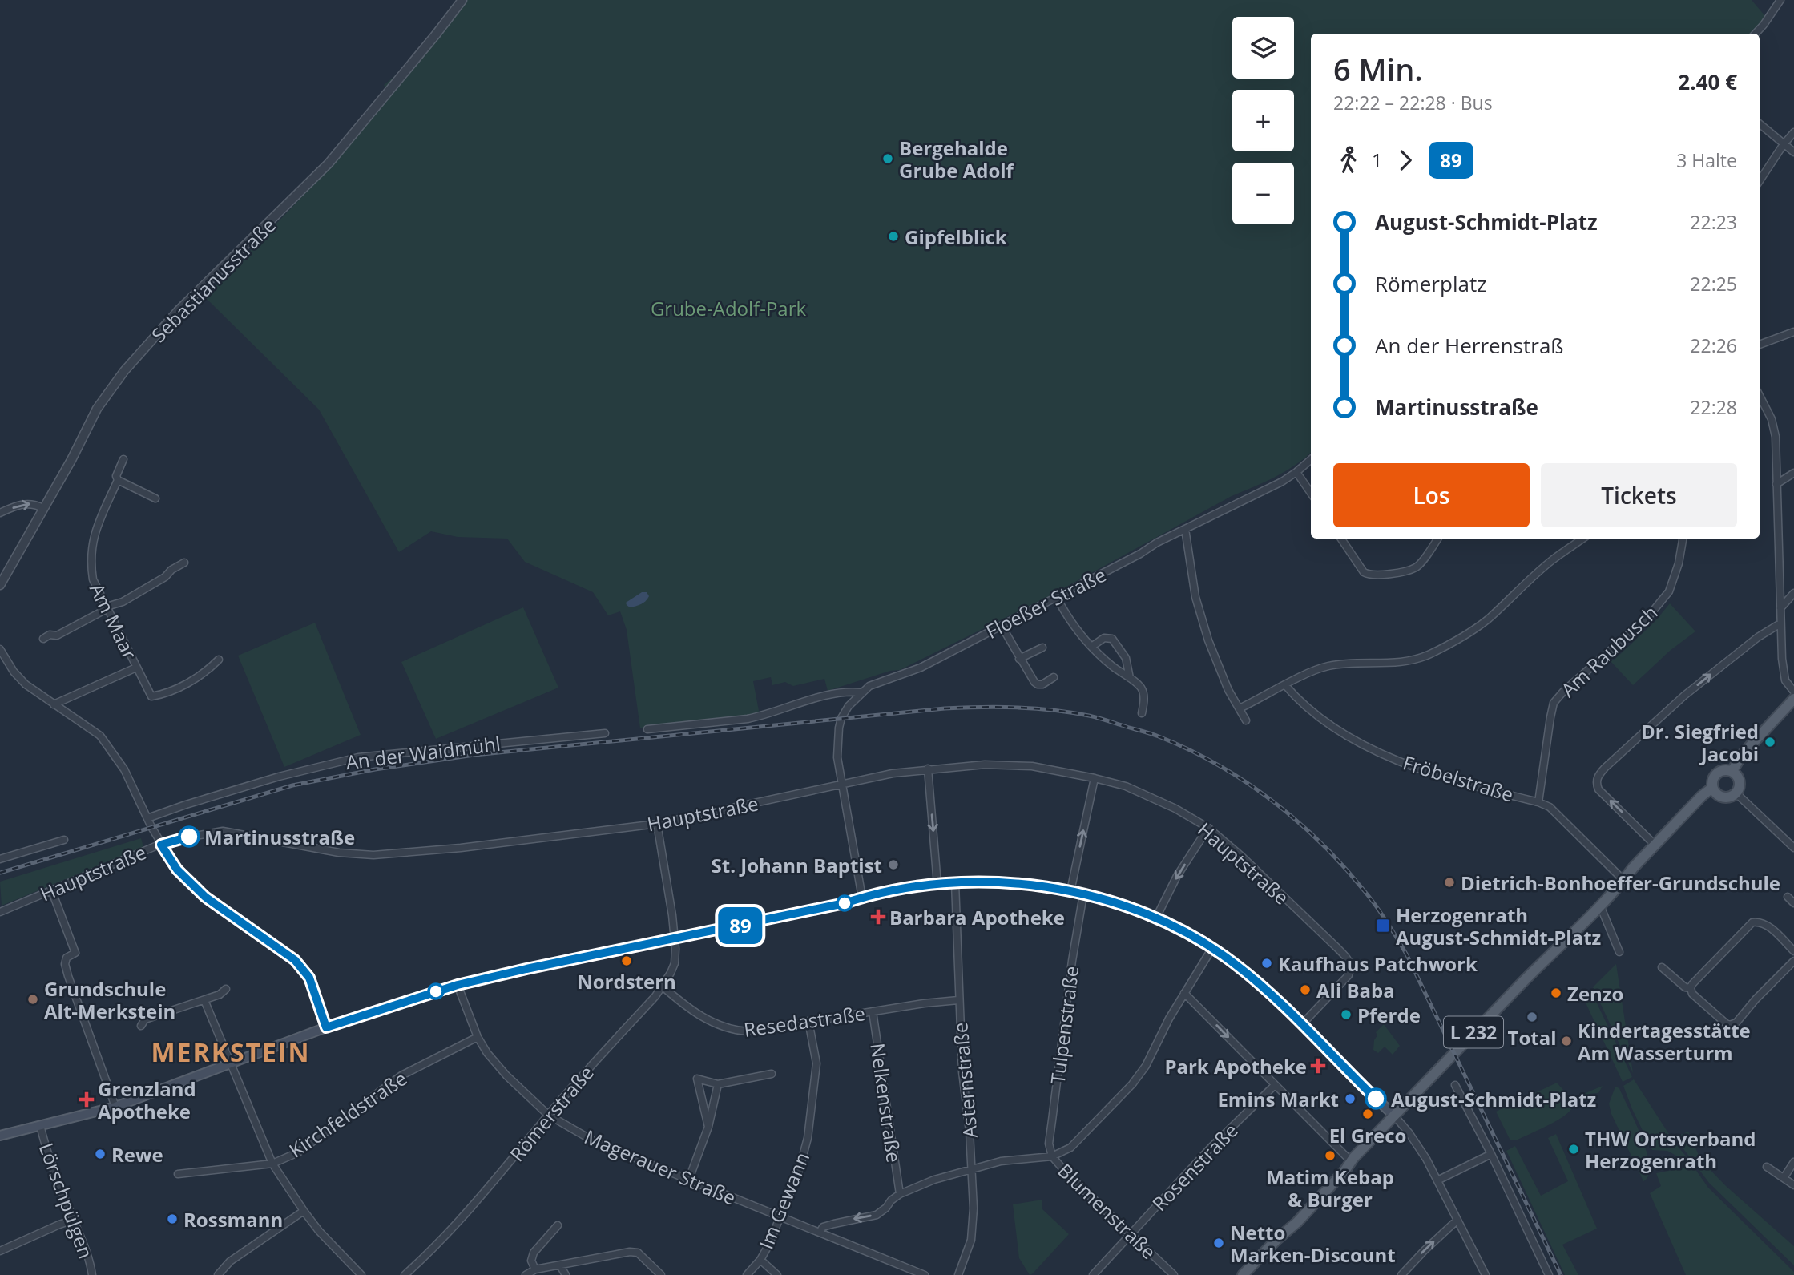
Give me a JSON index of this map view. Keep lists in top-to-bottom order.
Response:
{
  "streets": {
    "main road": ["L 232"],
    "street": [
      "Sebastianusstraße",
      "Floeßer Straße",
      "Am Maar",
      "Am Raubusch",
      "An der Waidmühl",
      "Fröbelstraße",
      "Hauptstraße",
      "Resedastraße",
      "Tulpenstraße",
      "Asternstraße",
      "Nelkenstraße",
      "Römerstraße",
      "Kirchfeldstraße",
      "Magerauer Straße",
      "Rosenstraße",
      "Lörschpülgen",
      "Im Gewann",
      "Blumenstraße"
    ]
  },
  "crossings": [
    ["Floeßer Straße", "Hauptstraße"],
    ["Am Raubusch", "Fröbelstraße"],
    ["Fröbelstraße", "L 232"],
    ["Hauptstraße", "Römerstraße"],
    ["Resedastraße", "Asternstraße"],
    ["Resedastraße", "Nelkenstraße"],
    ["Resedastraße", "Römerstraße"],
    ["Resedastraße", "Im Gewann"],
    ["Tulpenstraße", "Blumenstraße"],
    ["Asternstraße", "Blumenstraße"],
    ["Nelkenstraße", "Blumenstraße"],
    ["Römerstraße", "Magerauer Straße"],
    ["Kirchfeldstraße", "Magerauer Straße"],
    ["Magerauer Straße", "Im Gewann"],
    ["Magerauer Straße", "Blumenstraße"],
    ["Rosenstraße", "Blumenstraße"]
  ],
  "districts": ["MERKSTEIN"],
  "parks": ["Grube-Adolf-Park"],
  "places": {
    "other": [
      "Bergehalde Grube Adolf",
      "Gipfelblick",
      "Dr. Siegfried Jacobi",
      "Martinusstraße",
      "St. Johann Baptist",
      "Dietrich-Bonhoeffer-Grundschule",
      "Nordstern",
      "Kaufhaus Patchwork",
      "Ali Baba",
      "Zenzo",
      "Grundschule Alt-Merkstein",
      "Pferde",
      "Total",
      "Kindertagesstätte Am Wasserturm",
      "Emins Markt",
      "August-Schmidt-Platz",
      "El Greco",
      "THW Ortsverband Herzogenrath",
      "Rewe",
      "Matim Kebap & Burger",
      "Rossmann",
      "Netto Marken-Discount"
    ],
    "health": ["Barbara Apotheke", "Park Apotheke", "Grenzland Apotheke"],
    "transit": ["Herzogenrath August-Schmidt-Platz"]
  },
  "lines": ["bus line 89"],
  "page": {
    "on_map": "89",
    "map_buttons": ["+", "−"],
    "heading": ["6 Min.", "22:22 – 22:28 · Bus", "2.40 €"],
    "legs": ["1", "89", "3 Halte"],
    "list": [
      {
        "name": "August-Schmidt-Platz",
        "value": "22:23"
      },
      {
        "name": "Römerplatz",
        "value": "22:25"
      },
      {
        "name": "An der Herrenstraß",
        "value": "22:26"
      },
      {
        "name": "Martinusstraße",
        "value": "22:28"
      }
    ],
    "buttons": ["Los", "Tickets"]
  }
}
